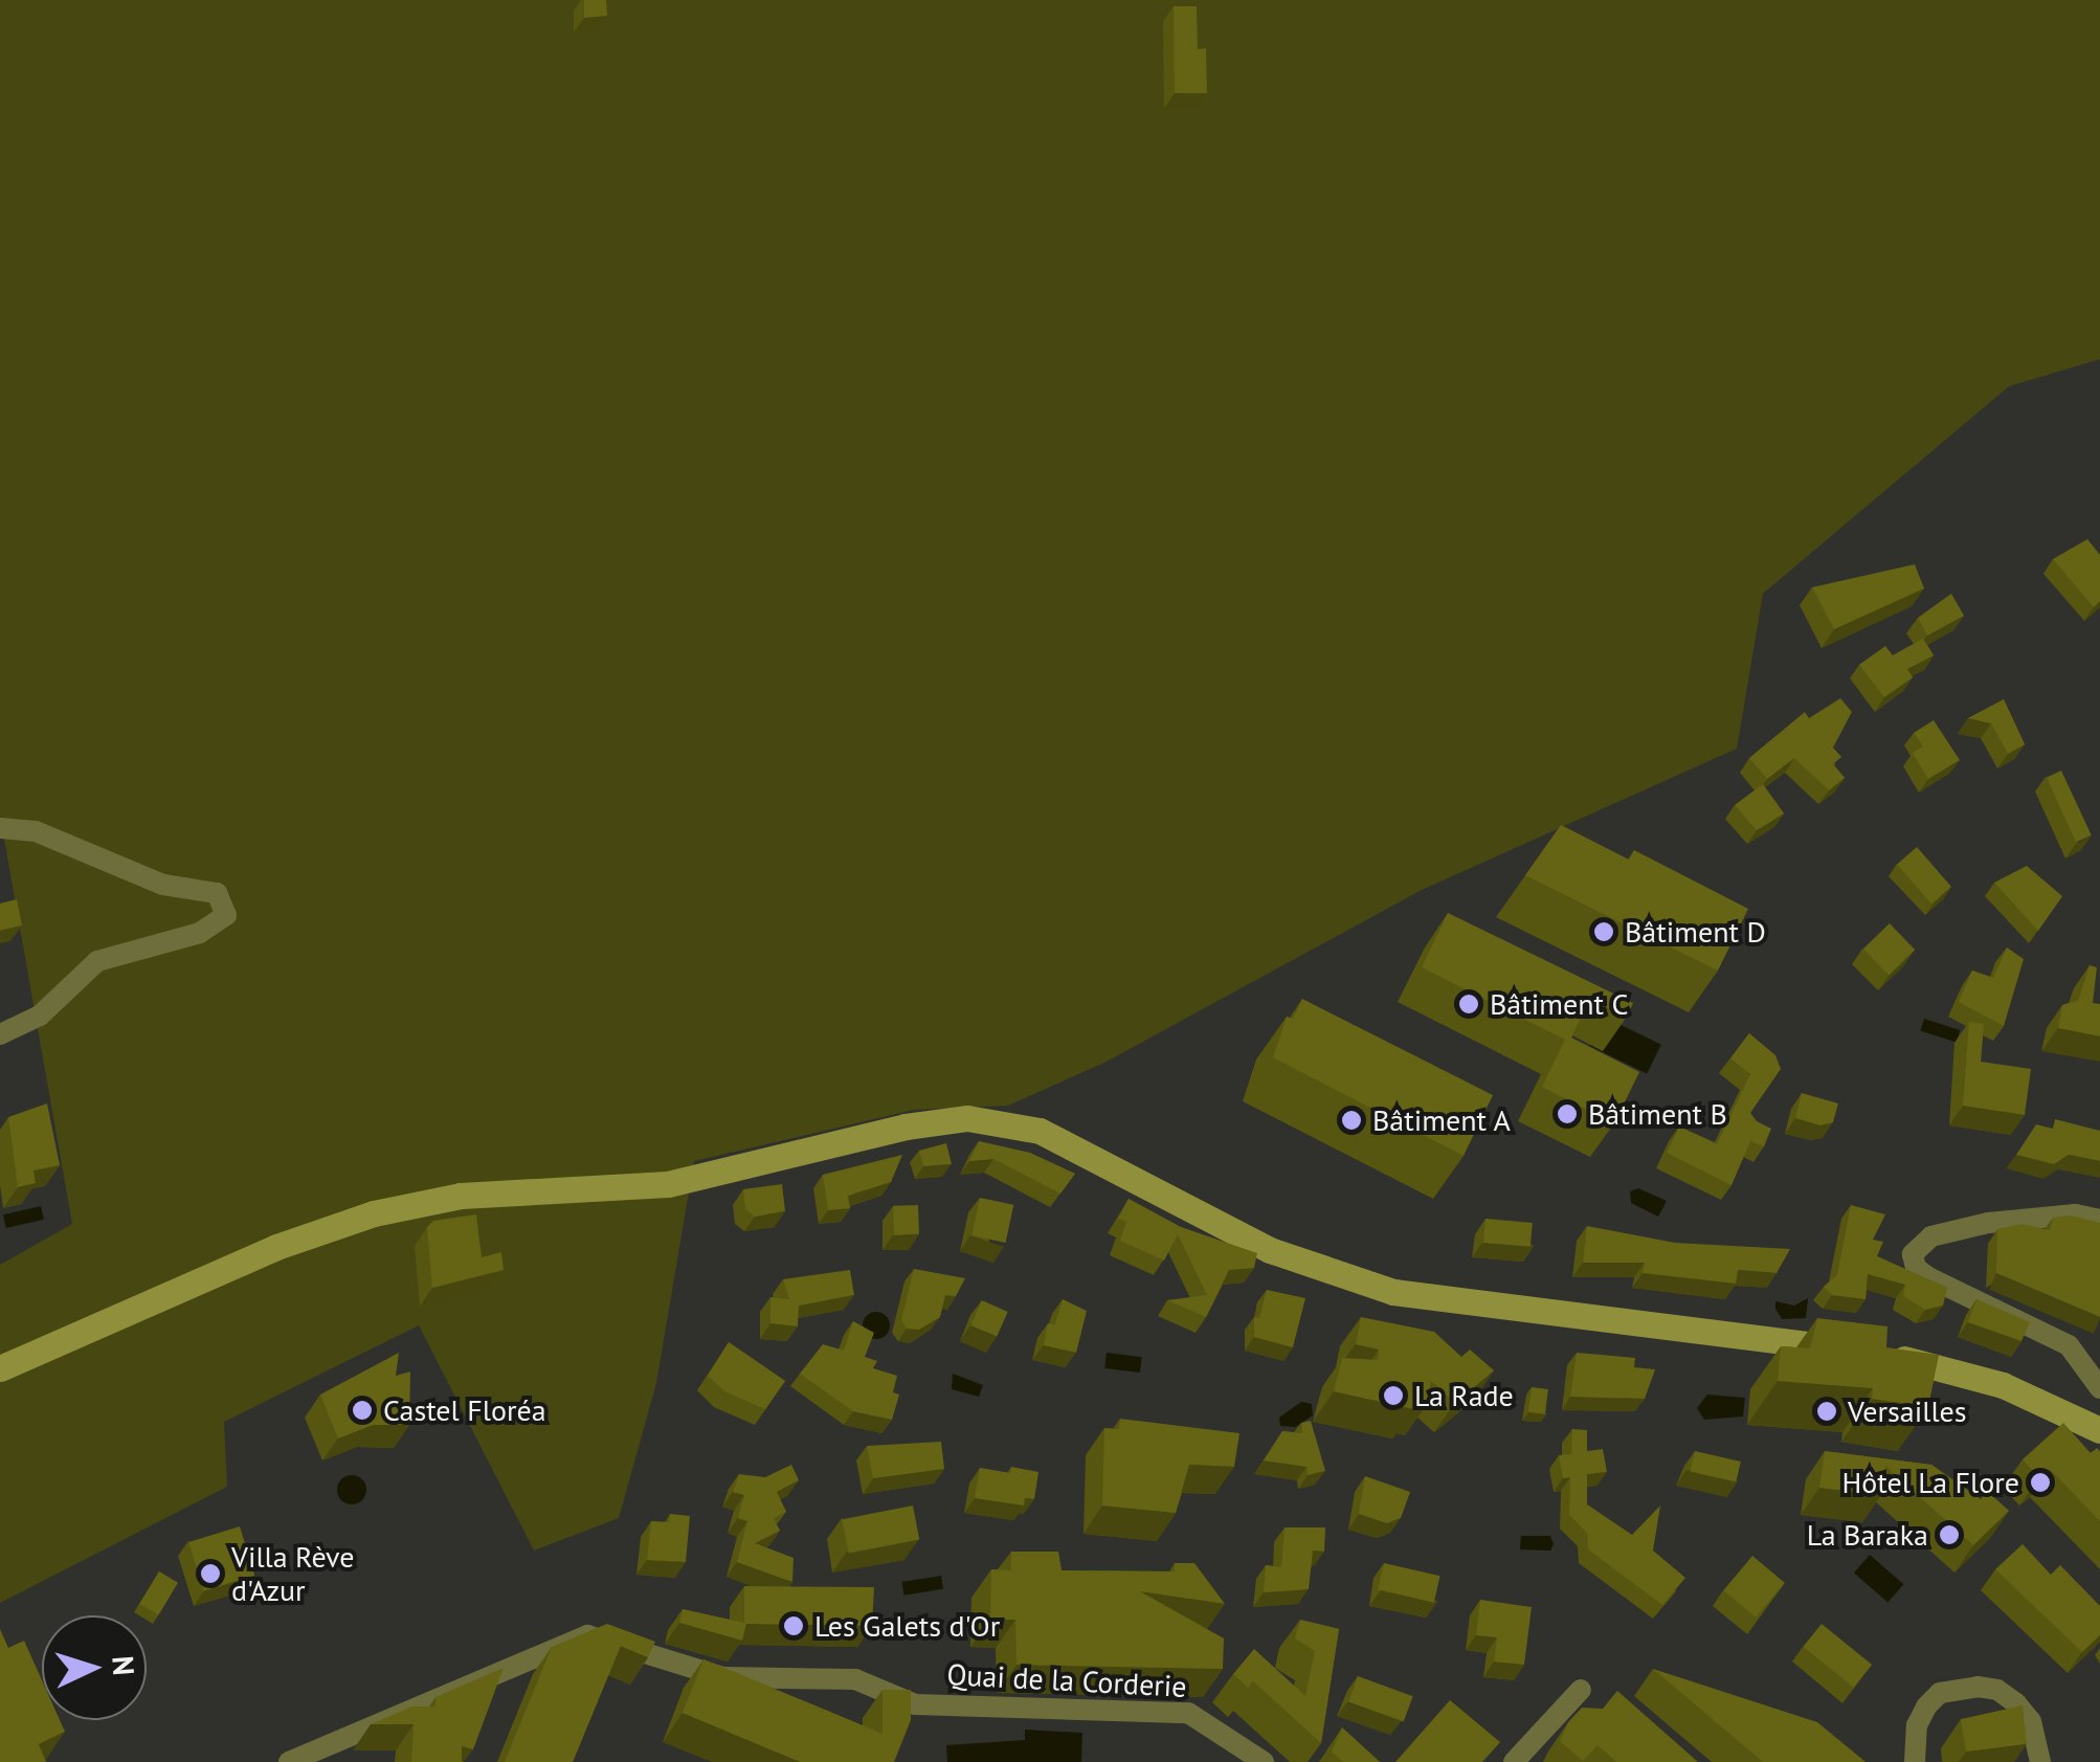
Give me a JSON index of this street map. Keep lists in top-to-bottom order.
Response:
{
  "streets": {
    "street": ["Quai de la Corderie"]
  },
  "places": [
    "Bâtiment D",
    "Bâtiment C",
    "Bâtiment B",
    "Bâtiment A",
    "La Rade",
    "Castel Floréa",
    "Versailles",
    "Hôtel La Flore",
    "La Baraka",
    "Villa Rève d'Azur",
    "Les Galets d'Or"
  ],
  "north": "right"
}
